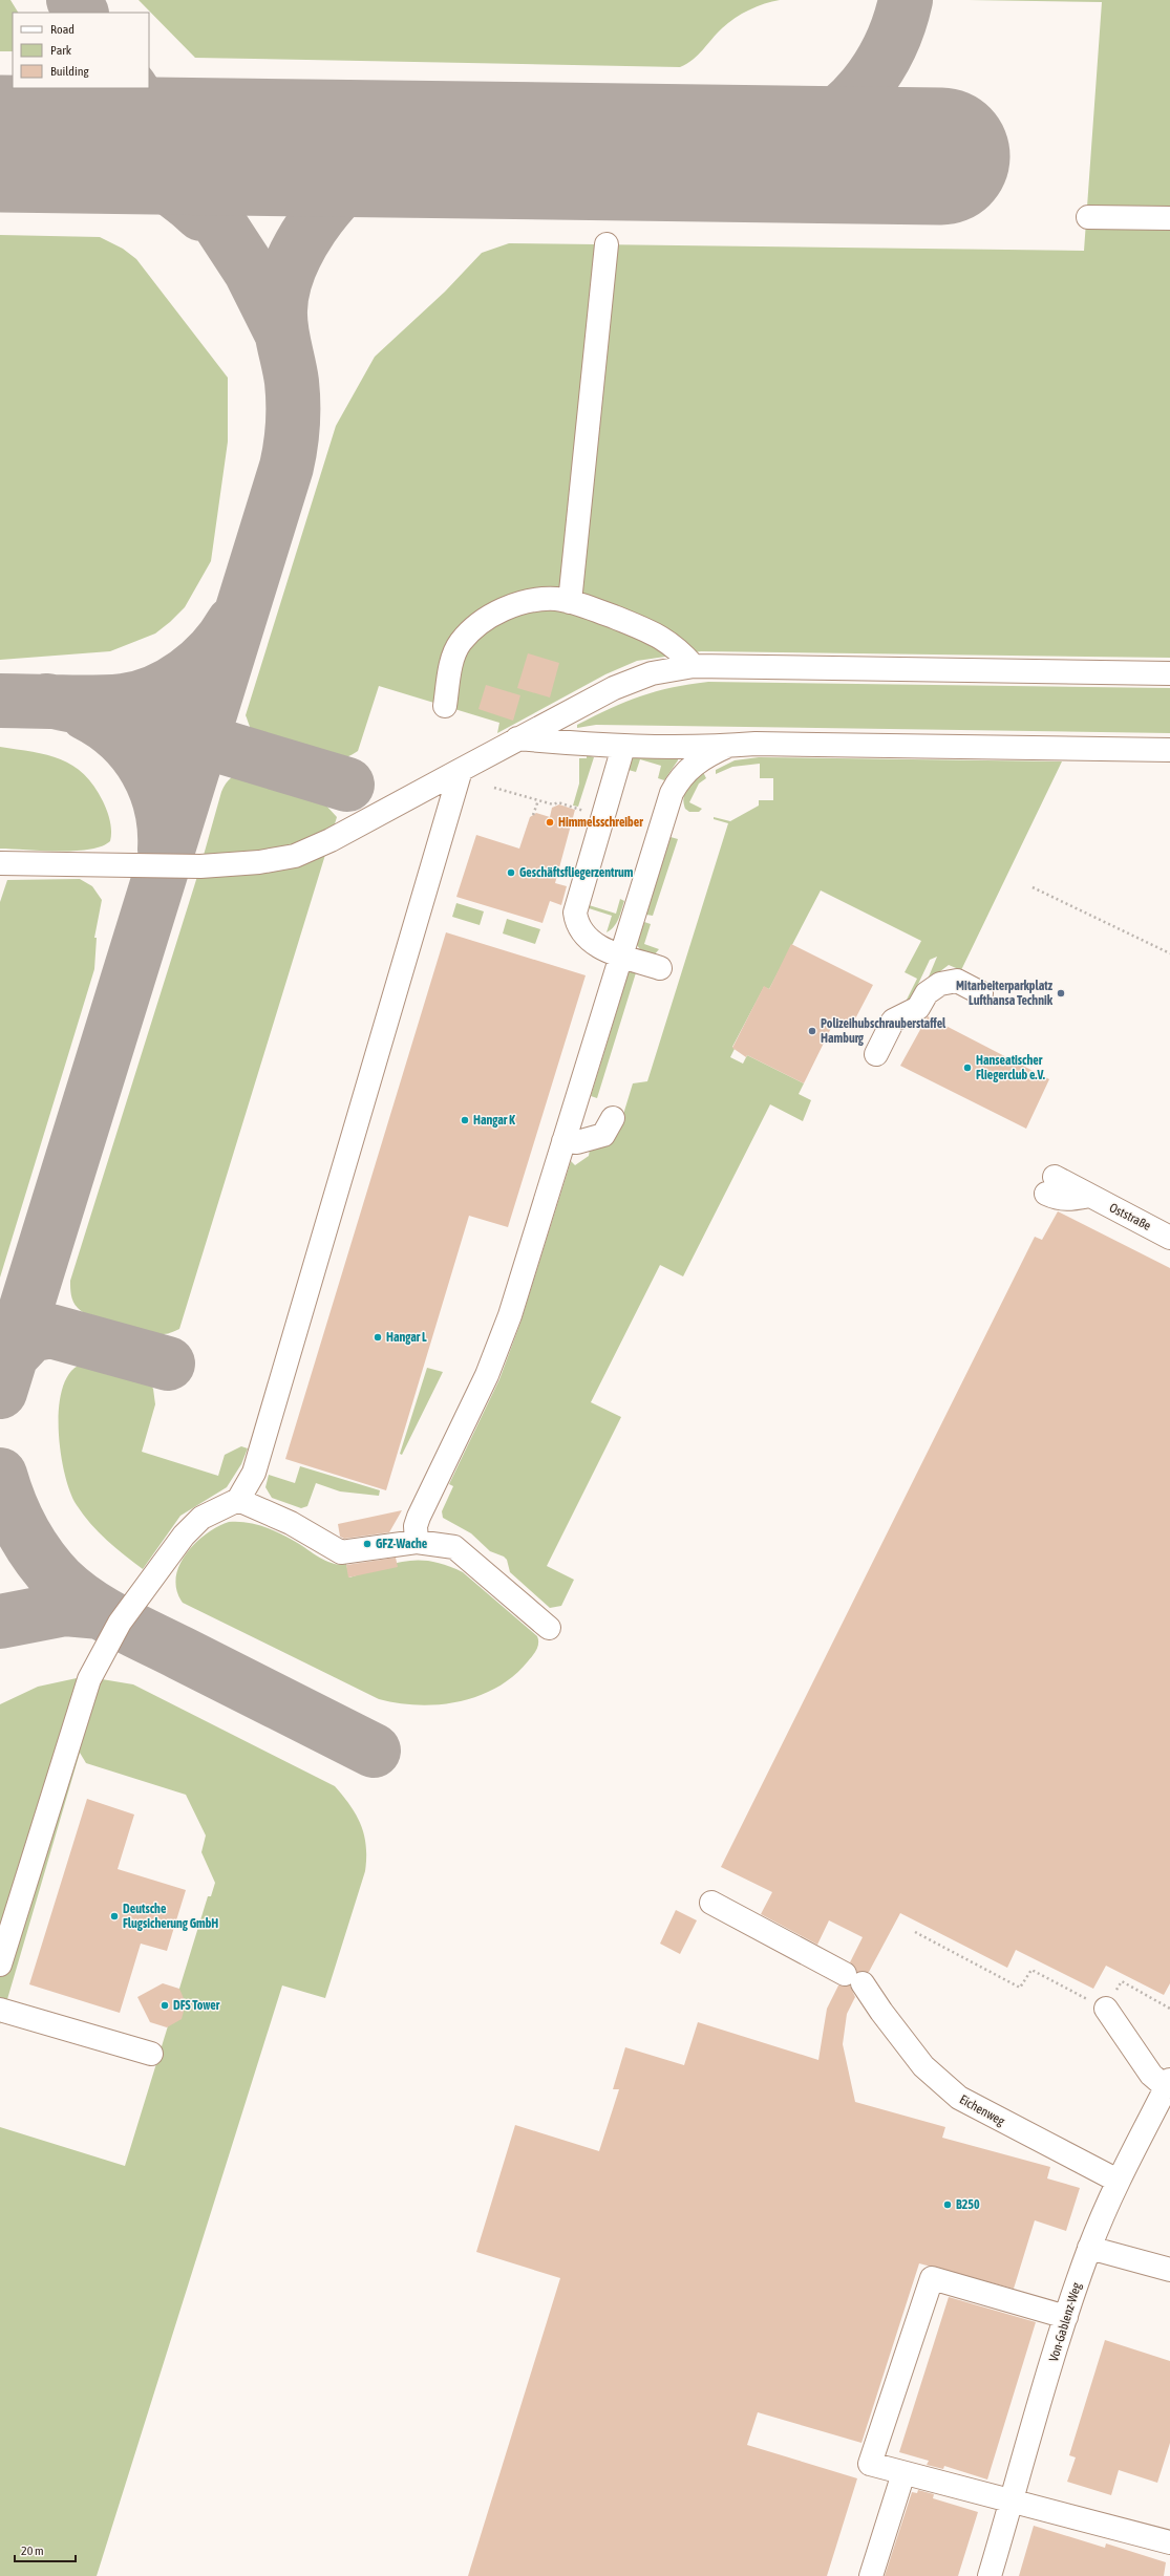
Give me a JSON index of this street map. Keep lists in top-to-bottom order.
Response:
{
  "streets": {
    "lane": ["Oststraße", "Eichenweg", "Von-Gablenz-Weg"]
  },
  "crossings": [
    ["Eichenweg", "Von-Gablenz-Weg"]
  ],
  "places": [
    "Himmelsschreiber",
    "Geschäftsfliegerzentrum",
    "Mitarbeiterparkplatz Lufthansa Technik",
    "Polizeihubschrauberstaffel Hamburg",
    "Hanseatischer Fliegerclub e.V.",
    "Hangar K",
    "Hangar L",
    "GFZ-Wache",
    "Deutsche Flugsicherung GmbH",
    "DFS Tower",
    "B250"
  ],
  "legend": ["Road", "Park", "Building"],
  "scale_bar": "20 m"
}
